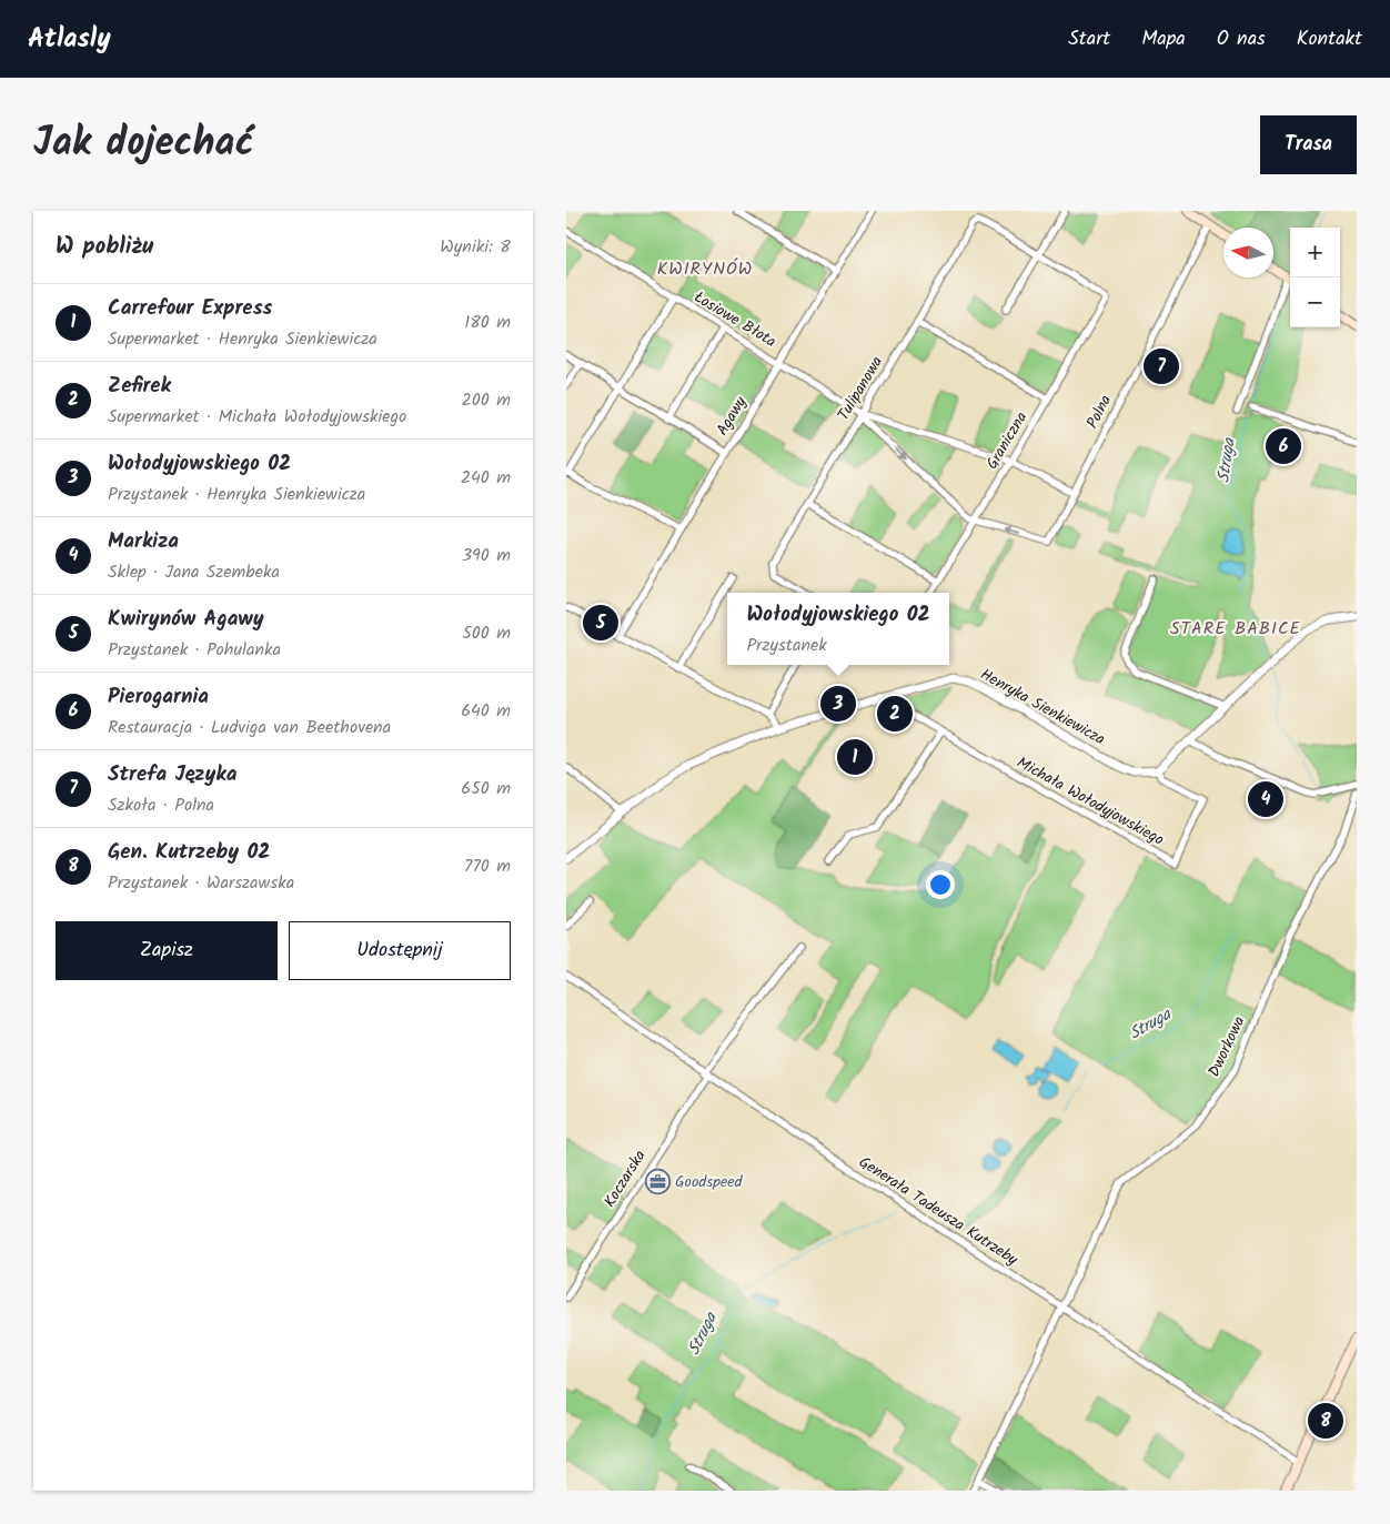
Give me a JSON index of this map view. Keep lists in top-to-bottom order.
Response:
{
  "streets": {
    "street": [
      "Łosiowe Błota",
      "Tulipanowa",
      "Polna",
      "Agawy",
      "Graniczna",
      "Henryka Sienkiewicza",
      "Michała Wołodyjowskiego",
      "Dworkowa",
      "Koczarska",
      "Generała Tadeusza Kutrzeby"
    ]
  },
  "crossings": [
    ["Łosiowe Błota", "Tulipanowa"],
    ["Łosiowe Błota", "Agawy"],
    ["Tulipanowa", "Graniczna"],
    ["Polna", "Graniczna"],
    ["Henryka Sienkiewicza", "Michała Wołodyjowskiego"],
    ["Dworkowa", "Generała Tadeusza Kutrzeby"],
    ["Koczarska", "Generała Tadeusza Kutrzeby"]
  ],
  "districts": ["KWIRYNÓW", "STARE BABICE"],
  "water": ["Struga"],
  "places": {
    "office": ["Goodspeed"]
  },
  "north": "left",
  "page": {
    "header": "Atlasly",
    "nav": [
      "Start",
      "Mapa",
      "O nas",
      "Kontakt"
    ],
    "title": "Jak dojechać",
    "buttons": [
      "Trasa",
      ["Zapisz", "Udostępnij"]
    ],
    "heading": ["W pobliżu", "Wyniki: 8"],
    "map_buttons": ["+", "−"],
    "list": [
      {
        "mark": "1",
        "name": "Carrefour Express",
        "note": "Supermarket · Henryka Sienkiewicza",
        "value": "180 m"
      },
      {
        "mark": "2",
        "name": "Zefirek",
        "note": "Supermarket · Michała Wołodyjowskiego",
        "value": "200 m"
      },
      {
        "mark": "3",
        "name": "Wołodyjowskiego 02",
        "note": "Przystanek · Henryka Sienkiewicza",
        "value": "240 m"
      },
      {
        "mark": "4",
        "name": "Markiza",
        "note": "Sklep · Jana Szembeka",
        "value": "390 m"
      },
      {
        "mark": "5",
        "name": "Kwirynów Agawy",
        "note": "Przystanek · Pohulanka",
        "value": "500 m"
      },
      {
        "mark": "6",
        "name": "Pierogarnia",
        "note": "Restauracja · Ludviga van Beethovena",
        "value": "640 m"
      },
      {
        "mark": "7",
        "name": "Strefa Języka",
        "note": "Szkoła · Polna",
        "value": "650 m"
      },
      {
        "mark": "8",
        "name": "Gen. Kutrzeby 02",
        "note": "Przystanek · Warszawska",
        "value": "770 m"
      }
    ],
    "pins": [
      "7",
      "6",
      "5",
      "3",
      "2",
      "1",
      "4",
      "8"
    ],
    "popup": ["Wołodyjowskiego 02", "Przystanek"]
  }
}
